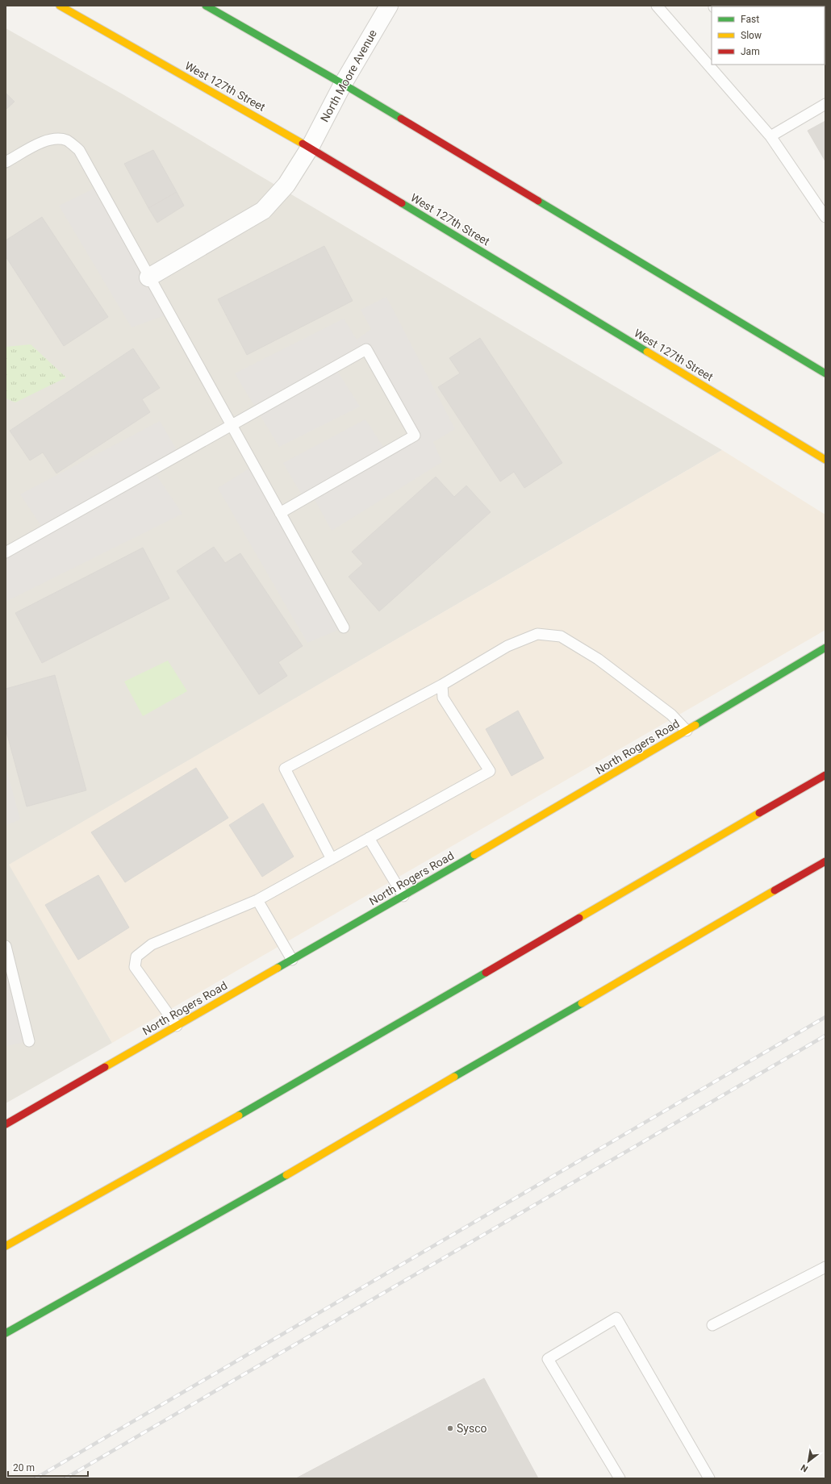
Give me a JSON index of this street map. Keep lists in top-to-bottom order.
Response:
{
  "streets": {
    "main road": ["West 127th Street", "North Rogers Road"],
    "street": ["North Moore Avenue"]
  },
  "crossings": [
    ["North Moore Avenue", "West 127th Street"]
  ],
  "places": ["Sysco"],
  "legend": ["Fast", "Slow", "Jam"],
  "scale_bar": "20 m",
  "north": "bottom left"
}
